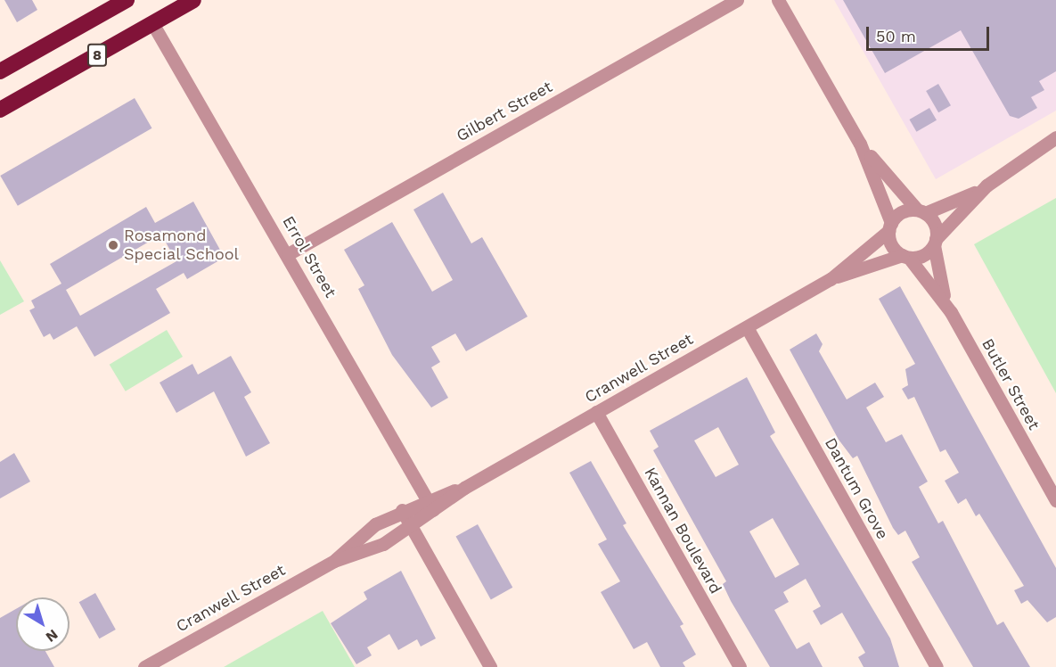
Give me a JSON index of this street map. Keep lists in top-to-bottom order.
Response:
{
  "streets": {
    "highway": ["8"],
    "street": [
      "Gilbert Street",
      "Errol Street",
      "Cranwell Street",
      "Butler Street",
      "Dantum Grove",
      "Kannan Boulevard"
    ]
  },
  "crossings": [
    ["8", "Errol Street"],
    ["Gilbert Street", "Errol Street"],
    ["Errol Street", "Cranwell Street"],
    ["Cranwell Street", "Butler Street"],
    ["Cranwell Street", "Dantum Grove"],
    ["Cranwell Street", "Kannan Boulevard"]
  ],
  "places": ["Rosamond Special School"],
  "scale_bar": "50 m",
  "north": "bottom right"
}
